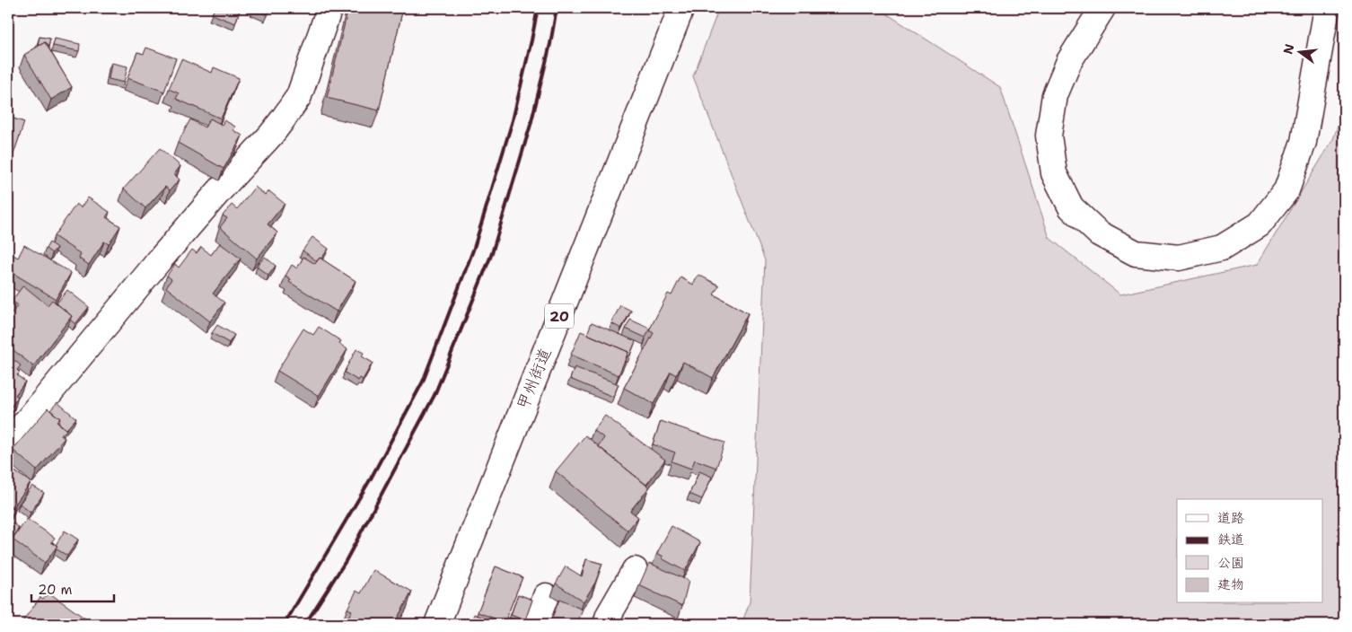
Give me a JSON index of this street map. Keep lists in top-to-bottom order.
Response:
{
  "streets": {
    "main road": ["20", "甲州街道"]
  },
  "legend": [
    "道路",
    "鉄道",
    "公園",
    "建物"
  ],
  "scale_bar": "20 m",
  "north": "left"
}
